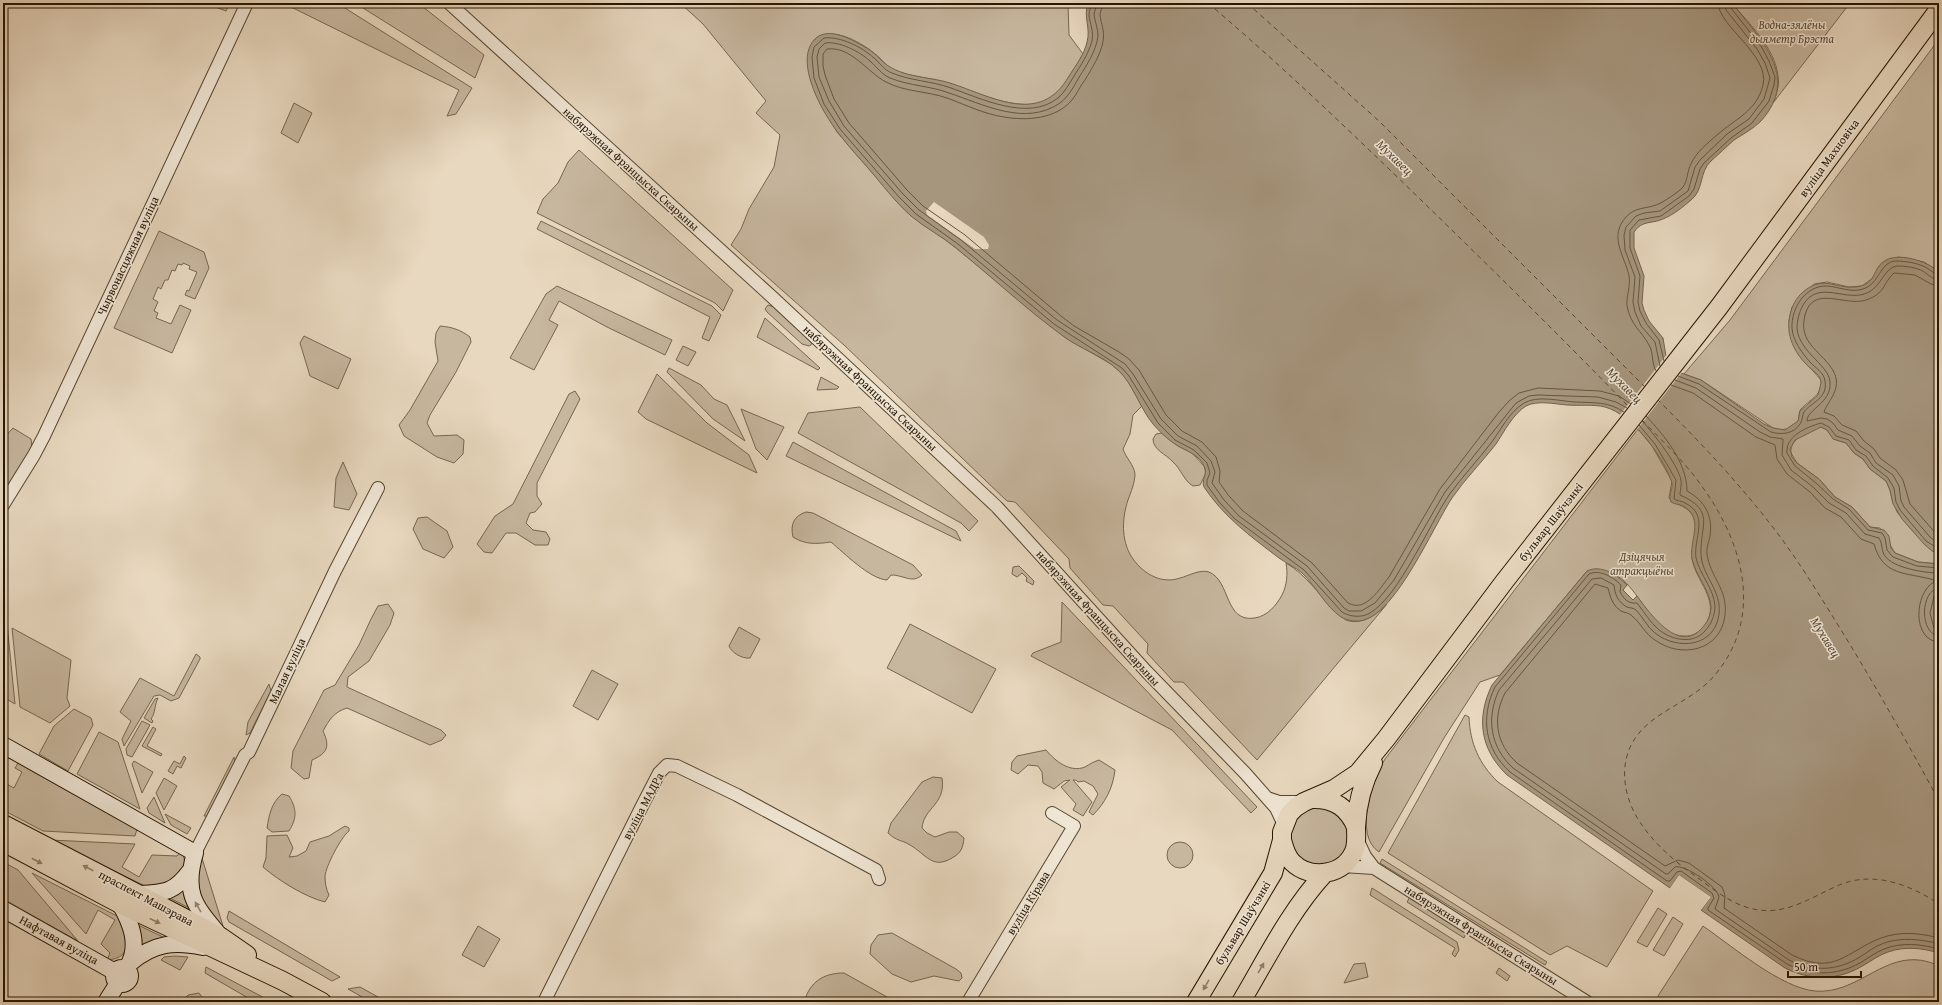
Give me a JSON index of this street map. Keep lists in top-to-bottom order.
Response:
{
  "streets": {
    "main road": ["вуліца Махновіча", "бульвар Шаўчэнкі", "праспект Машэрава"],
    "street": [
      "набярэжная Францыска Скарыны",
      "Чырвонасцяжная вуліца",
      "Малая вуліца",
      "вуліца МАДРа",
      "вуліца Кірава",
      "Нафтавая вуліца"
    ]
  },
  "crossings": [
    ["вуліца Махновіча", "бульвар Шаўчэнкі"],
    ["набярэжная Францыска Скарыны", "бульвар Шаўчэнкі"]
  ],
  "water": ["Мухавец"],
  "parks": ["Водна-зялёны дыяметр Брэста", "Дзіцячыя атракцыёны"],
  "scale_bar": "50 m"
}
